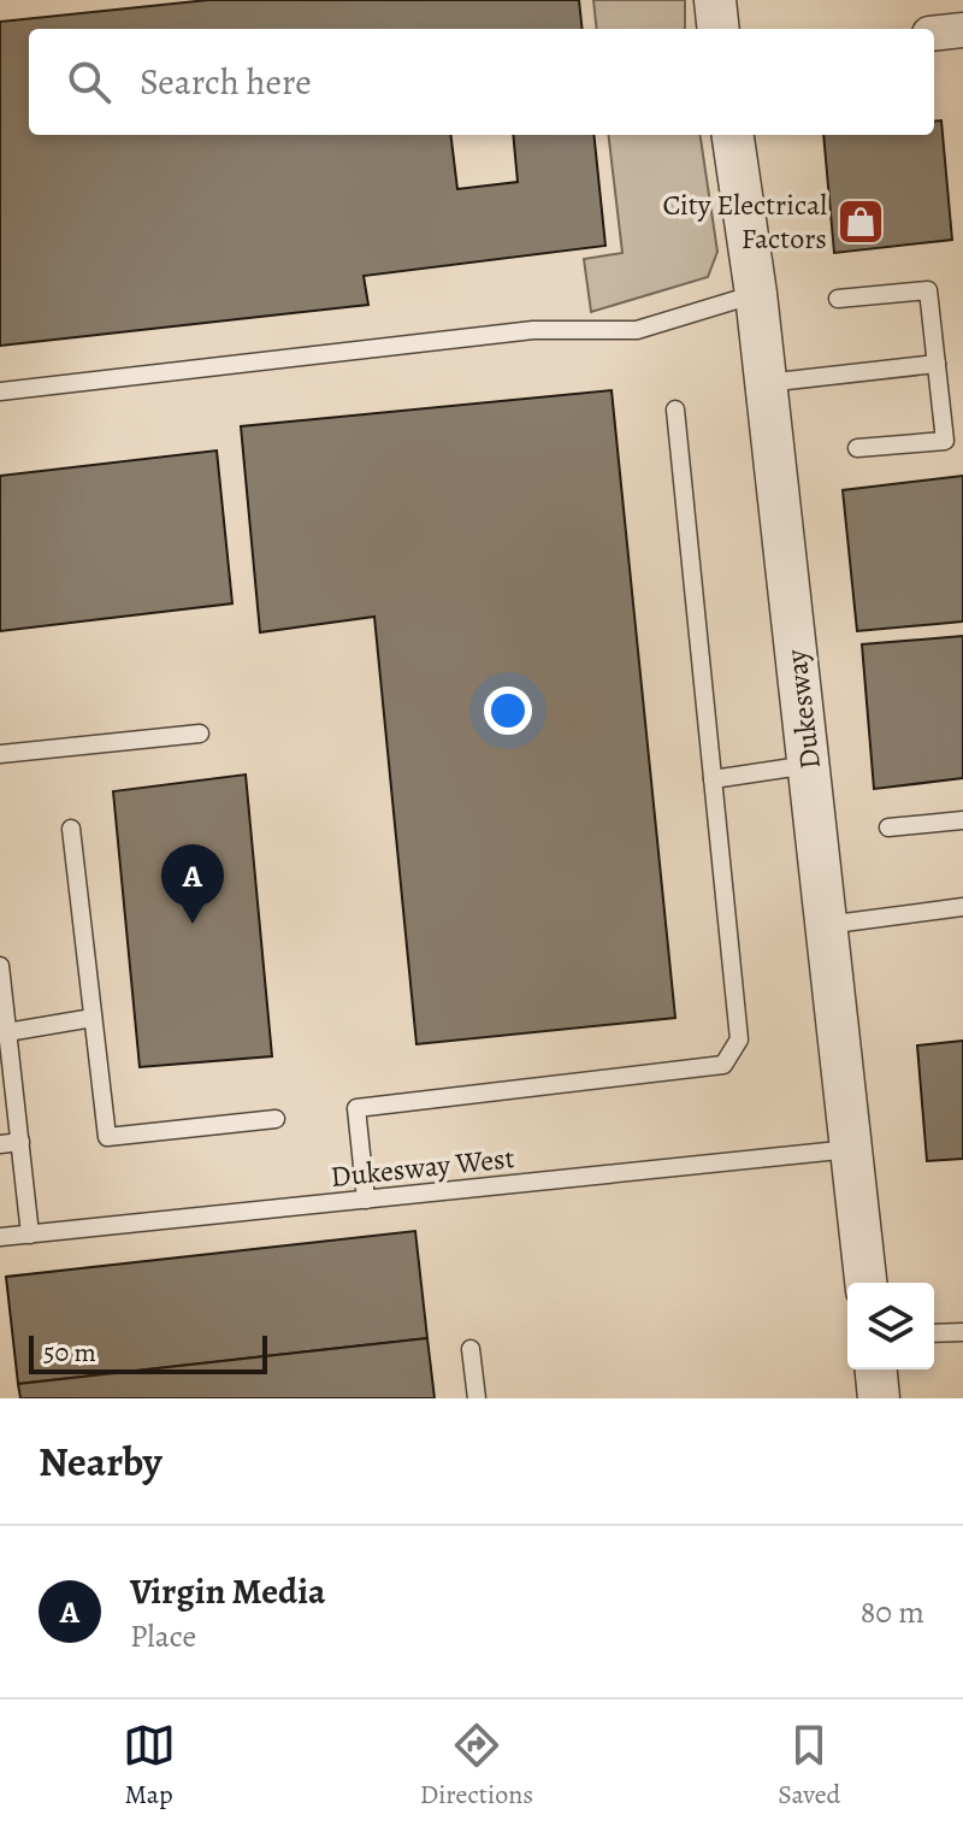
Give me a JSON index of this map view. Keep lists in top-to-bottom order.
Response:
{
  "streets": {
    "street": ["Dukesway"],
    "lane": ["Dukesway West"]
  },
  "crossings": [
    ["Dukesway", "Dukesway West"]
  ],
  "places": {
    "shop": ["City Electrical Factors"]
  },
  "scale_bar": "50 m",
  "page": {
    "search": "Search here",
    "pins": "A",
    "scale": "50 m",
    "heading": "Nearby",
    "list": [
      {
        "mark": "A",
        "name": "Virgin Media",
        "note": "Place",
        "value": "80 m"
      }
    ],
    "nav": ["Map", "Directions", "Saved"]
  }
}
